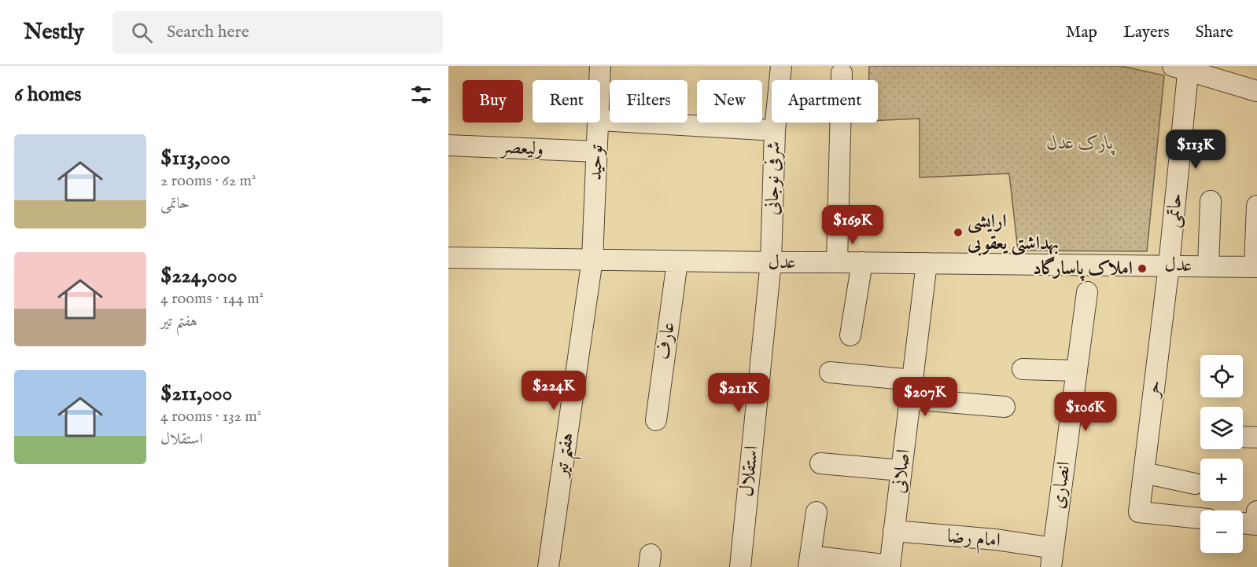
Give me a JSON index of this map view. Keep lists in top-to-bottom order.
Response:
{
  "streets": {
    "street": [
      "ولیعصر",
      "توحید",
      "شرفی نوجانی",
      "حاتمی",
      "عدل",
      "عارف",
      "حر",
      "هفتم تیر",
      "استقلال",
      "اصلانی",
      "انصاری",
      "امام رضا"
    ]
  },
  "crossings": [
    ["ولیعصر", "توحید"],
    ["توحید", "عدل"],
    ["توحید", "هفتم تیر"],
    ["شرفی نوجانی", "عدل"],
    ["شرفی نوجانی", "استقلال"],
    ["حاتمی", "عدل"],
    ["حاتمی", "حر"],
    ["عدل", "عارف"],
    ["عدل", "حر"],
    ["عدل", "هفتم تیر"],
    ["عدل", "استقلال"],
    ["عدل", "اصلانی"],
    ["اصلانی", "امام رضا"],
    ["انصاری", "امام رضا"]
  ],
  "parks": ["پارک عدل"],
  "places": ["ارایشی بهداشتی یعقوبی", "املاک پاسارگاد"],
  "page": {
    "header": "Nestly",
    "search": "Search here",
    "nav": ["Map", "Layers", "Share"],
    "heading": "6 homes",
    "chip": [
      "Buy",
      "Rent",
      "Filters",
      "New",
      "Apartment"
    ],
    "list": [
      {
        "name": "$113,000",
        "note": "2 rooms · 62 m² · حاتمی"
      },
      {
        "name": "$224,000",
        "note": "4 rooms · 144 m² · هفتم تیر"
      },
      {
        "name": "$211,000",
        "note": "4 rooms · 132 m² · استقلال"
      }
    ],
    "price": [
      "$113K",
      "$169K",
      "$224K",
      "$211K",
      "$207K",
      "$106K"
    ],
    "map_buttons": ["+", "−"]
  }
}
